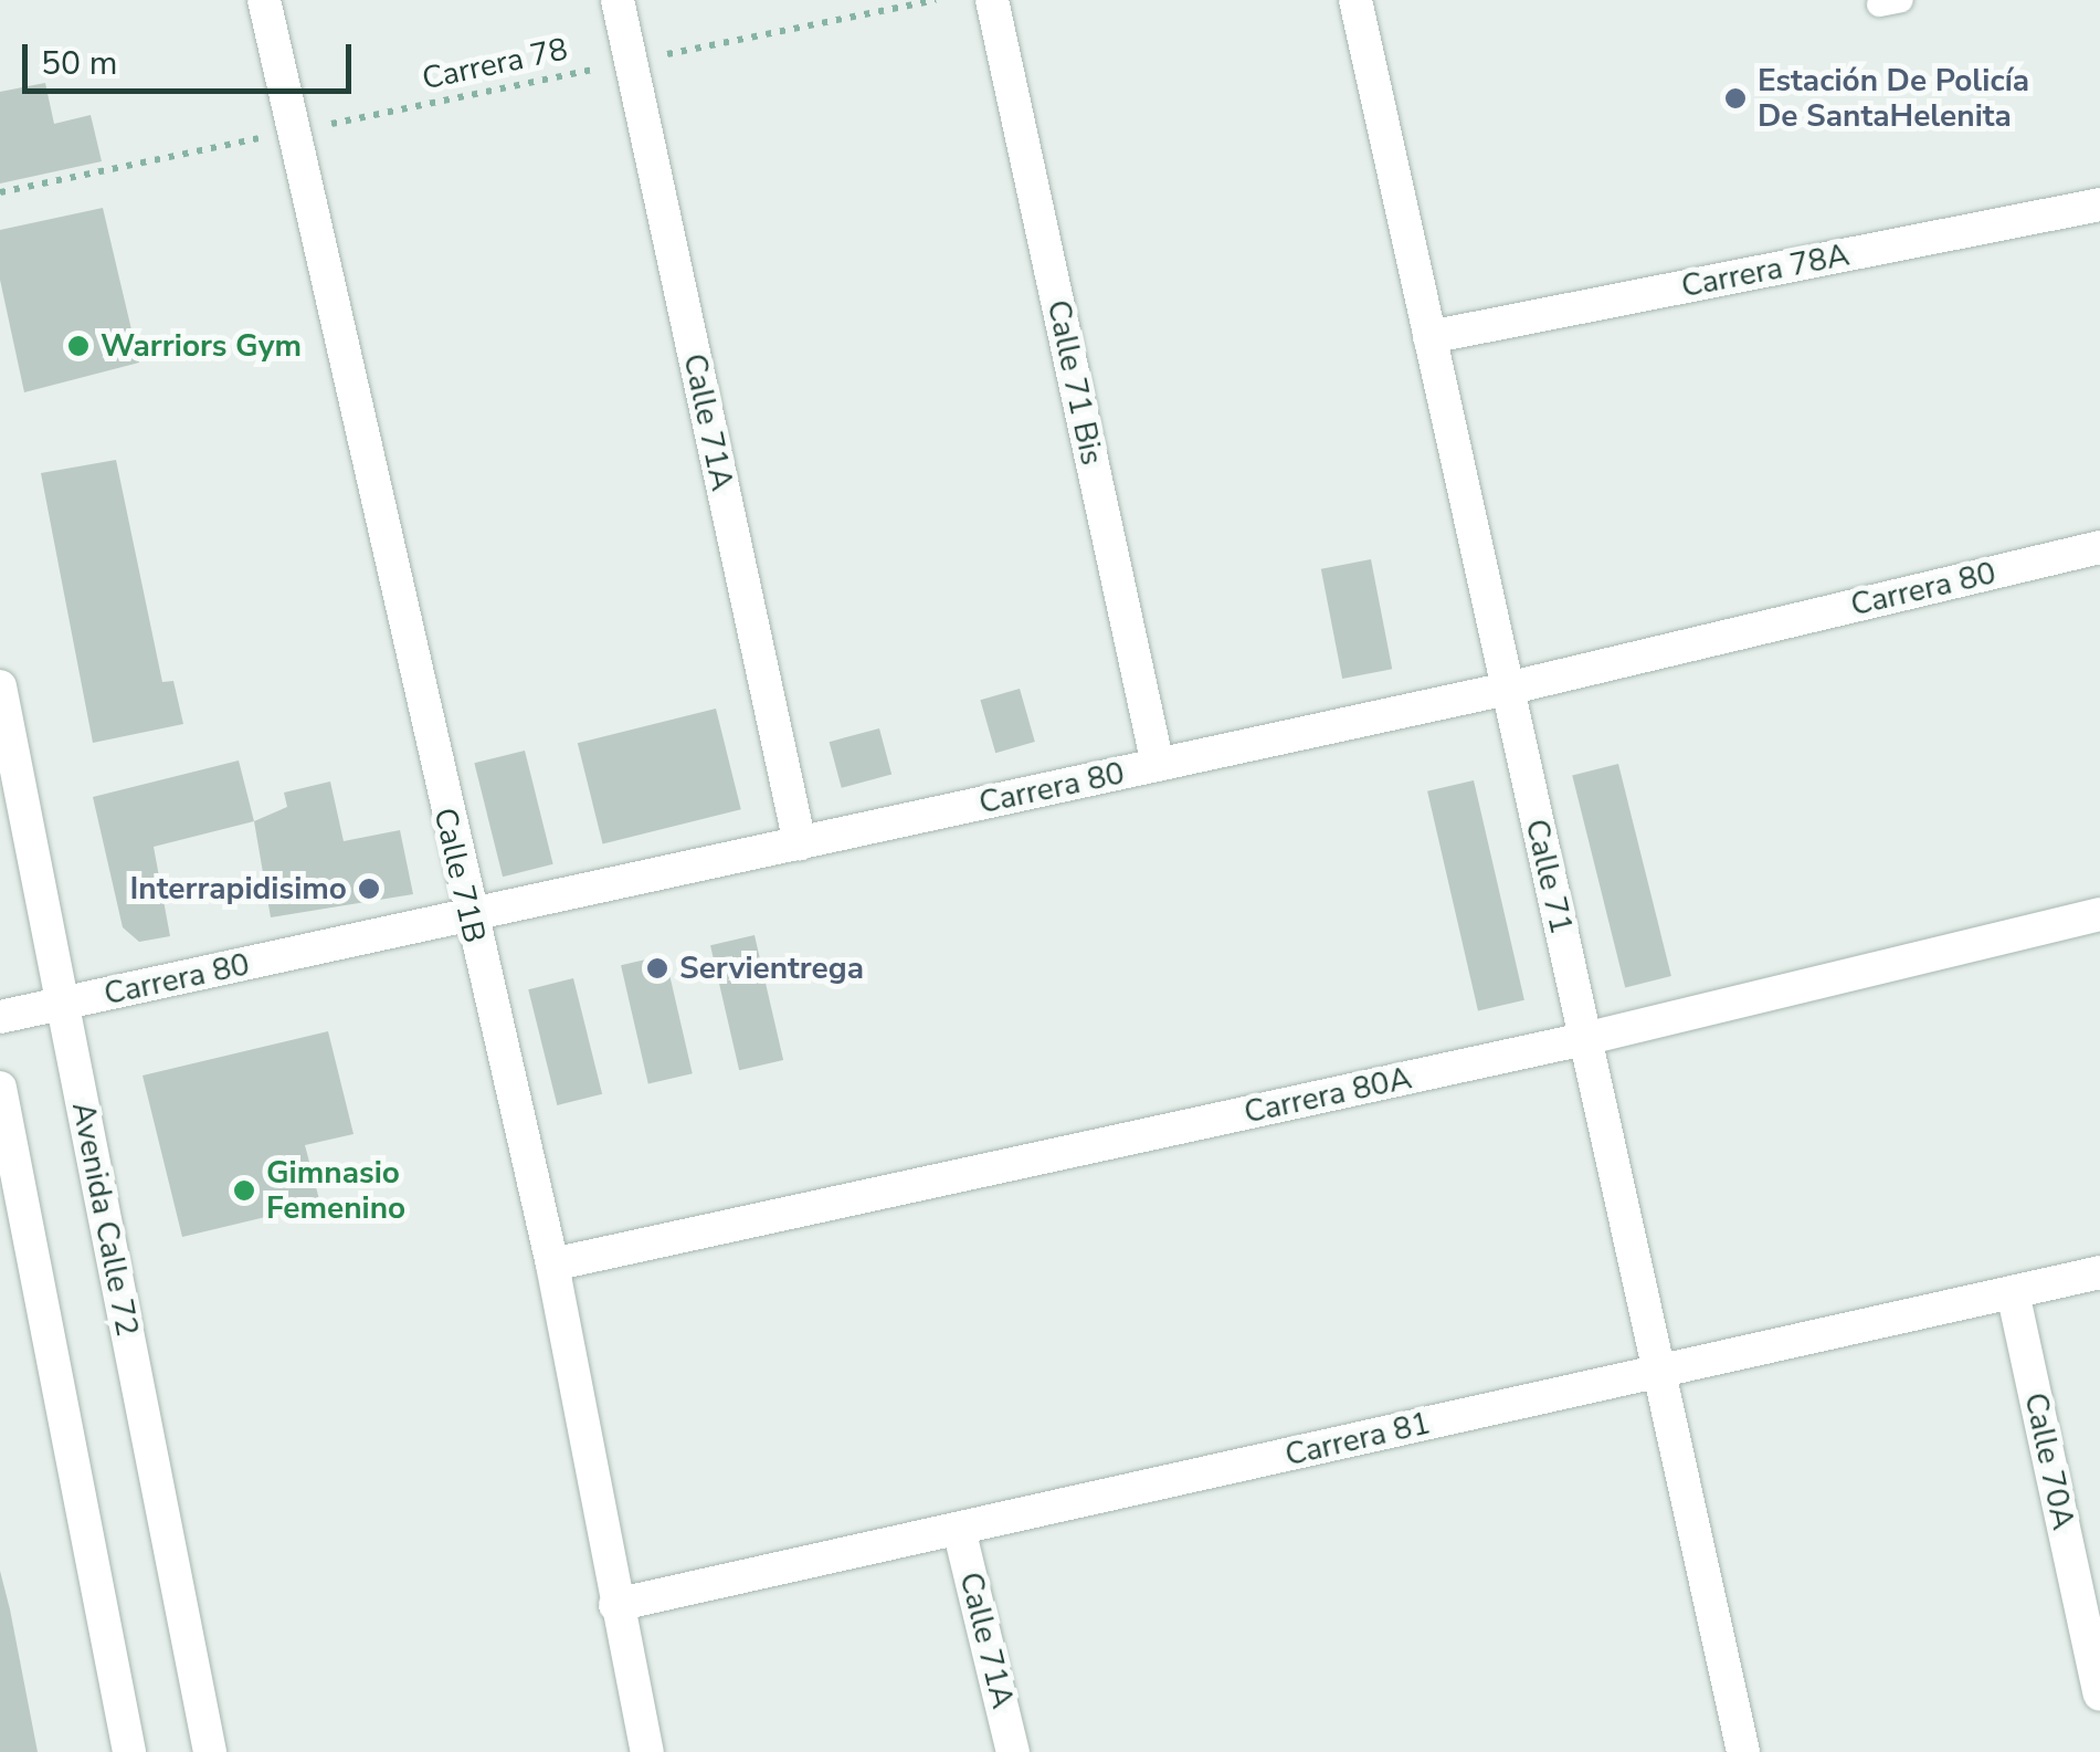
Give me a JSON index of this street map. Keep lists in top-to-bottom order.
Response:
{
  "streets": {
    "street": [
      "Carrera 78A",
      "Calle 71 Bis",
      "Calle 71A",
      "Carrera 80",
      "Calle 71B",
      "Calle 71",
      "Carrera 80A",
      "Avenida Calle 72",
      "Carrera 81",
      "Calle 70A"
    ],
    "path": ["Carrera 78"]
  },
  "crossings": [
    ["Carrera 78", "Calle 71A"],
    ["Carrera 78", "Calle 71B"],
    ["Carrera 78A", "Calle 71"],
    ["Calle 71 Bis", "Carrera 80"],
    ["Calle 71A", "Carrera 80"],
    ["Calle 71A", "Carrera 81"],
    ["Carrera 80", "Calle 71B"],
    ["Carrera 80", "Calle 71"],
    ["Carrera 80", "Avenida Calle 72"],
    ["Calle 71B", "Carrera 80A"],
    ["Calle 71B", "Carrera 81"],
    ["Calle 71", "Carrera 80A"],
    ["Calle 71", "Carrera 81"],
    ["Carrera 81", "Calle 70A"]
  ],
  "places": [
    "Estación De Policía De SantaHelenita",
    "Warriors Gym",
    "Interrapidisimo",
    "Servientrega",
    "Gimnasio Femenino"
  ],
  "scale_bar": "50 m"
}
